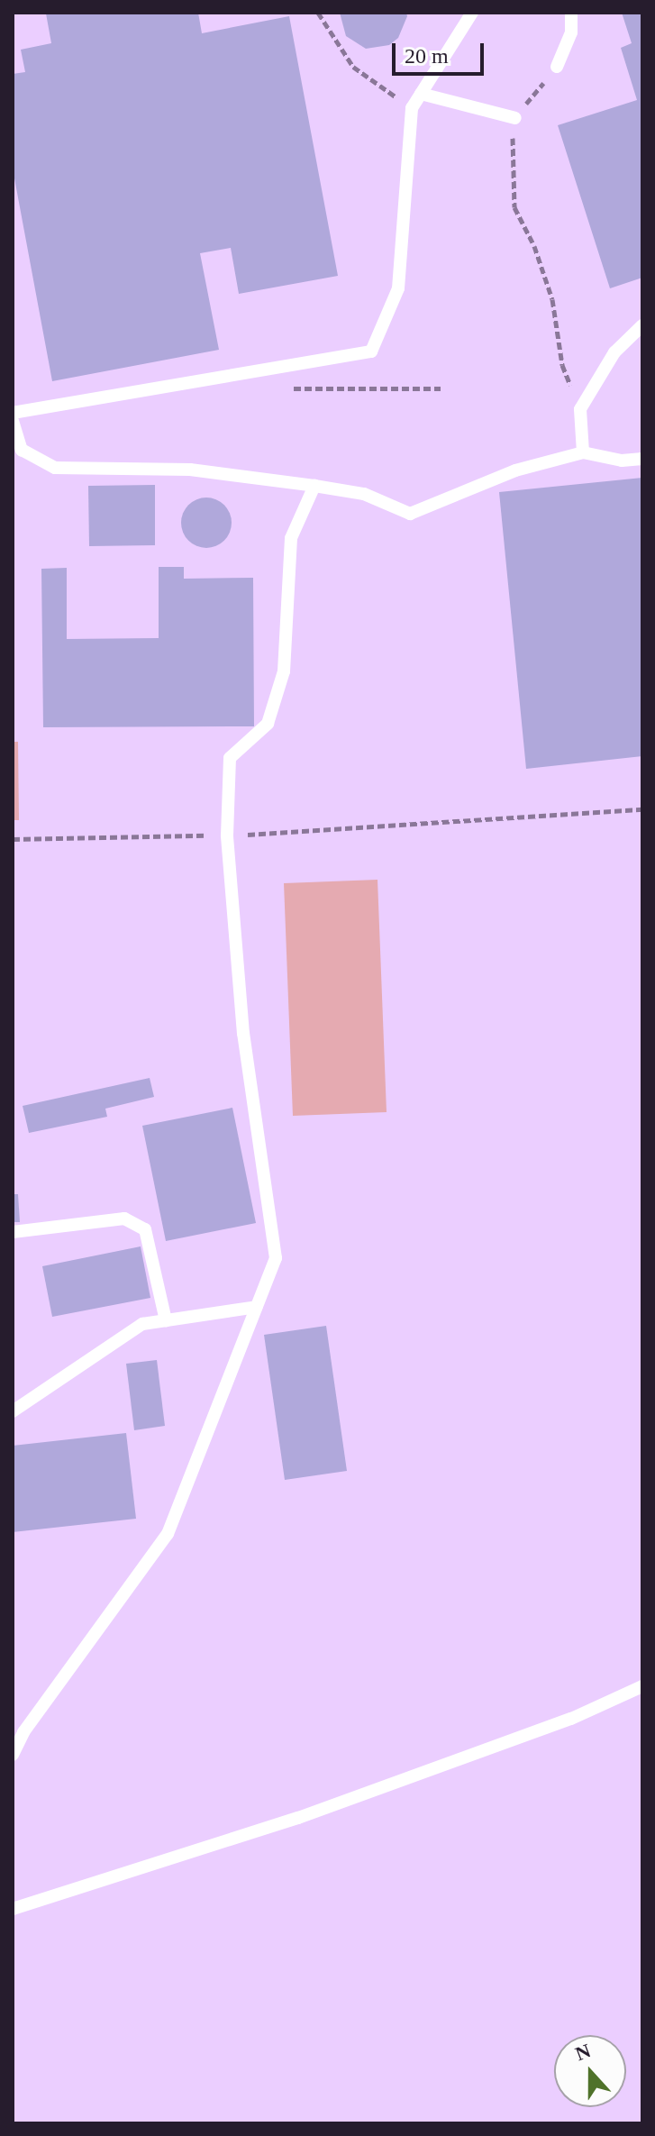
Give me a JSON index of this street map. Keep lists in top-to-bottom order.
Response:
{
  "scale_bar": "20 m",
  "north": "top"
}
